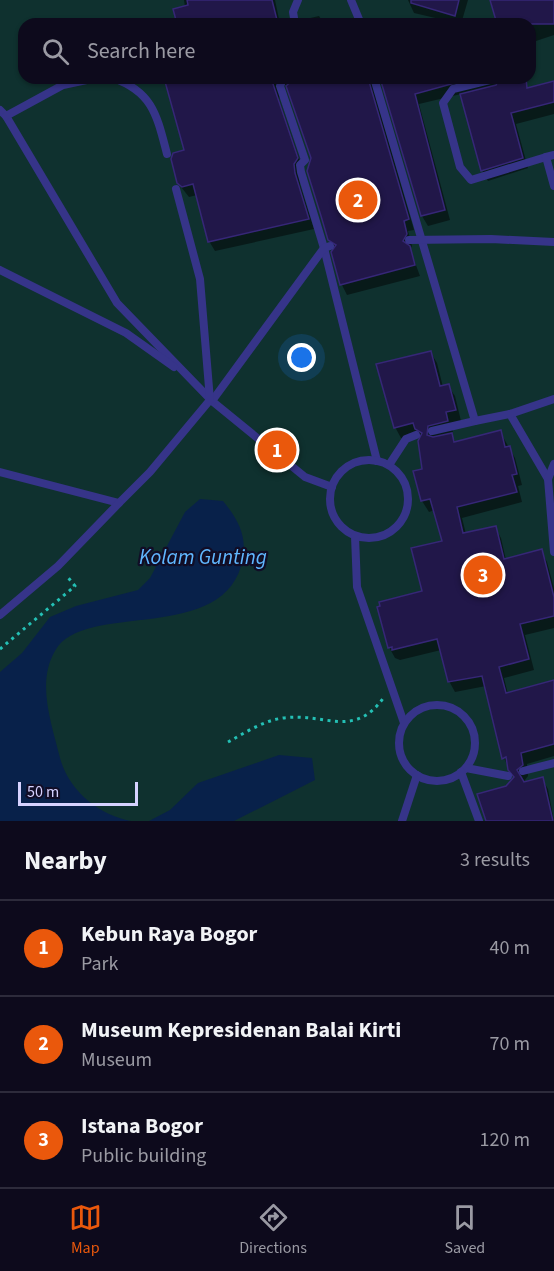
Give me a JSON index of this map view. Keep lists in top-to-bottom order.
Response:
{
  "water": ["Kolam Gunting"],
  "scale_bar": "50 m",
  "page": {
    "search": "Search here",
    "pins": ["2", "1", "3"],
    "scale": "50 m",
    "heading": ["Nearby", "3 results"],
    "list": [
      {
        "mark": "1",
        "name": "Kebun Raya Bogor",
        "note": "Park",
        "value": "40 m"
      },
      {
        "mark": "2",
        "name": "Museum Kepresidenan Balai Kirti",
        "note": "Museum",
        "value": "70 m"
      },
      {
        "mark": "3",
        "name": "Istana Bogor",
        "note": "Public building",
        "value": "120 m"
      }
    ],
    "nav": ["Map", "Directions", "Saved"]
  }
}
